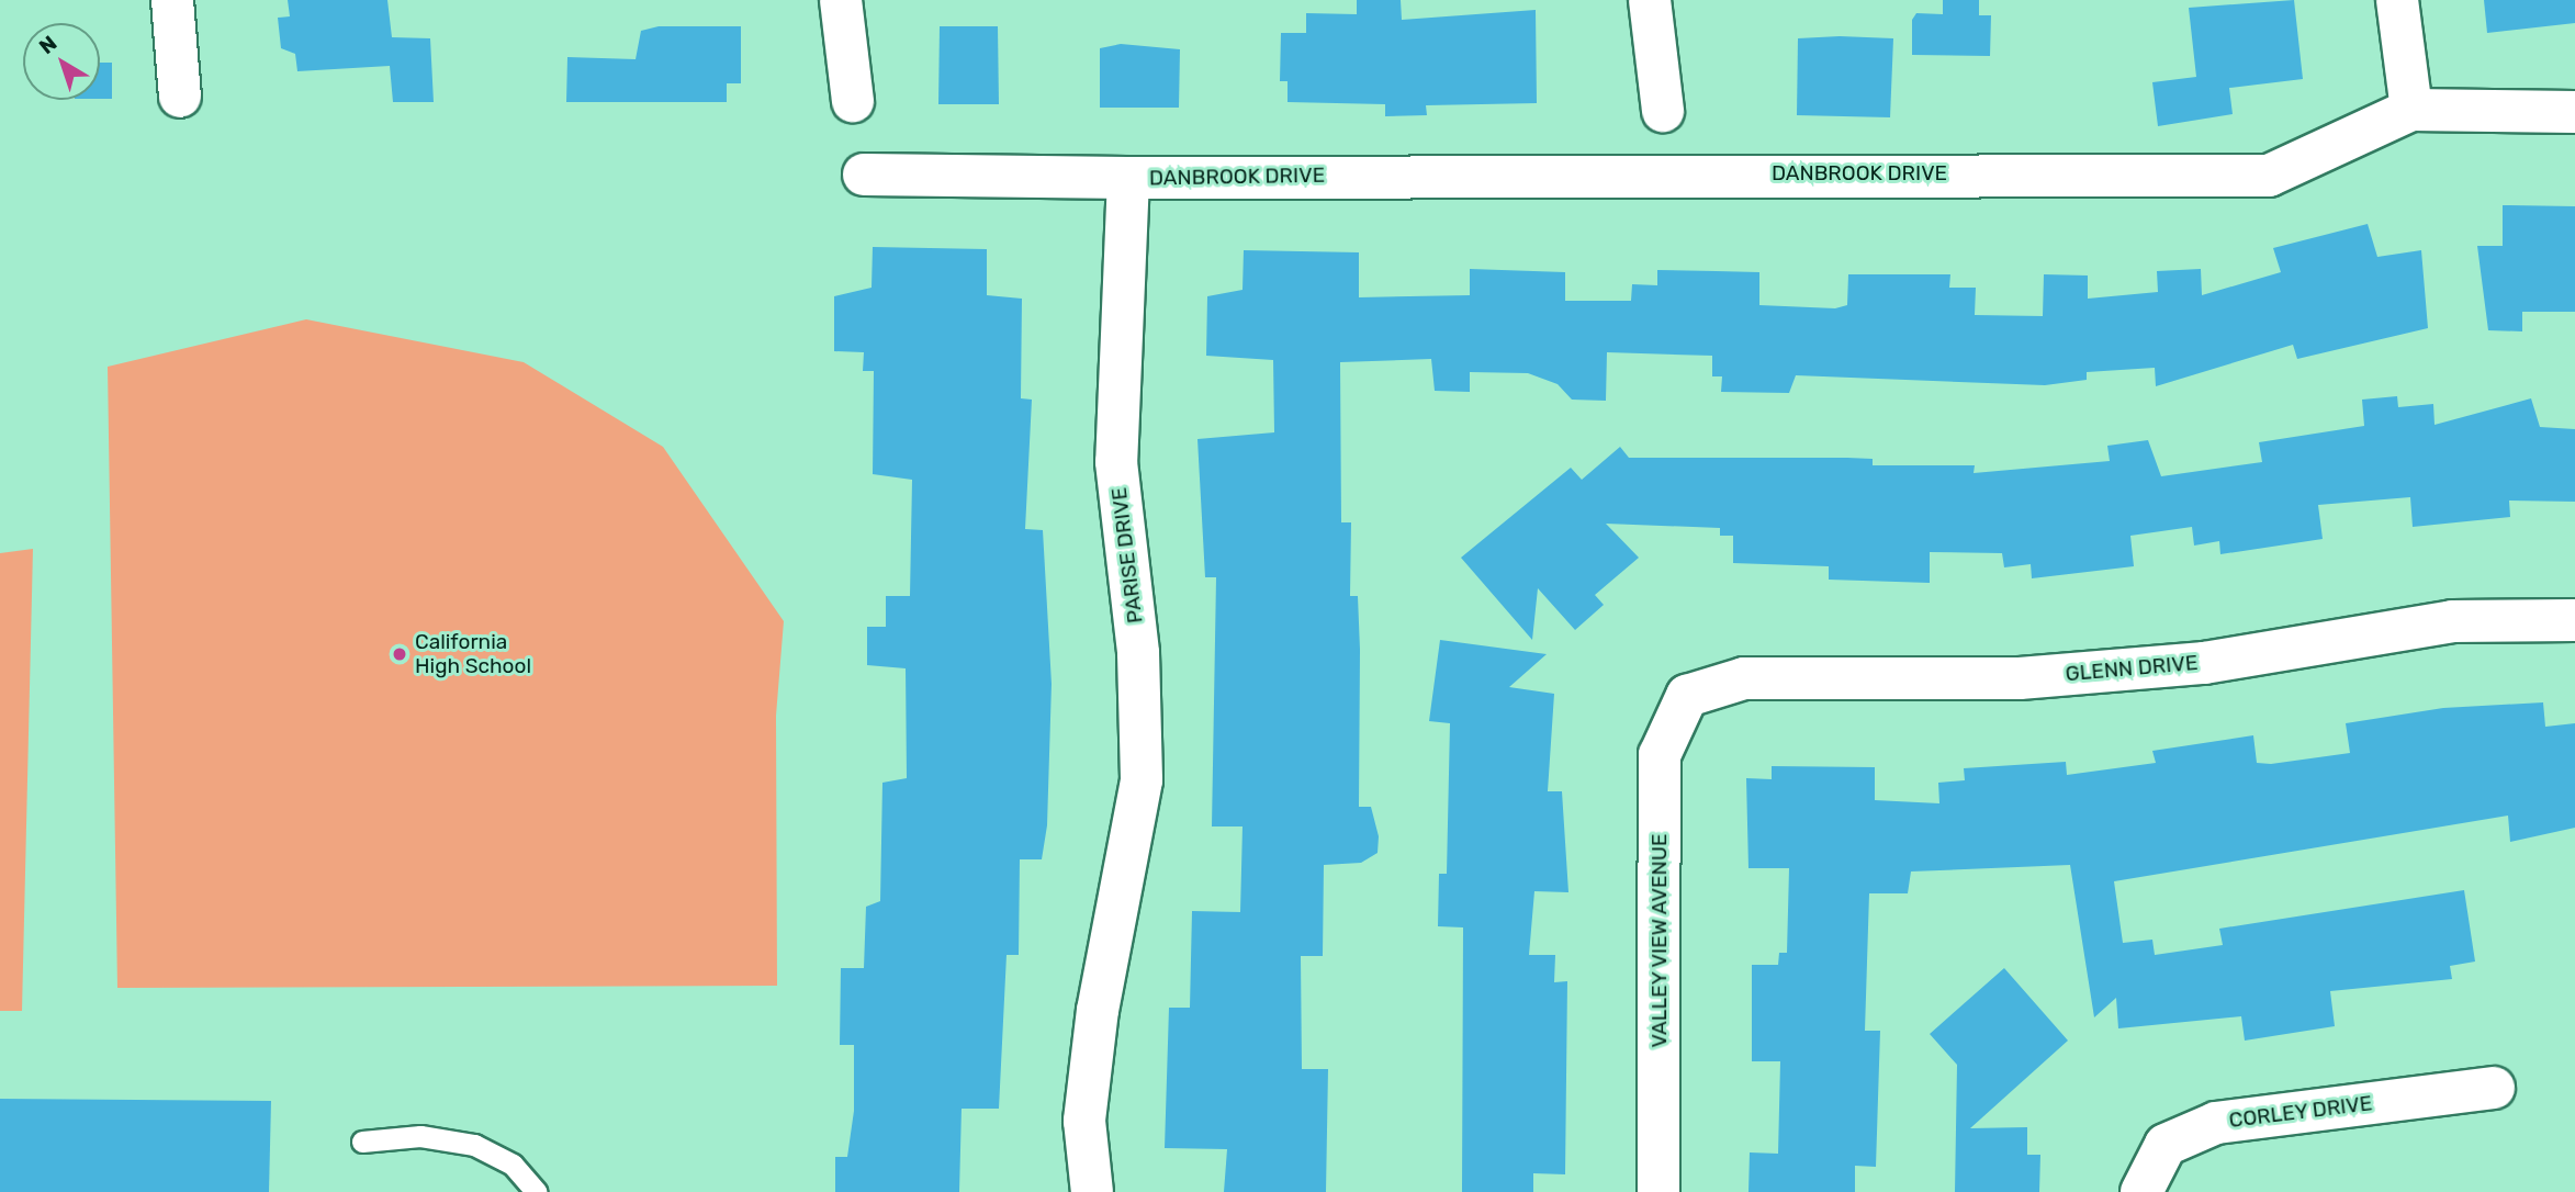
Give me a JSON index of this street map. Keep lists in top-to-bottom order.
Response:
{
  "streets": {
    "street": [
      "DANBROOK DRIVE",
      "PARISE DRIVE",
      "GLENN DRIVE",
      "VALLEY VIEW AVENUE",
      "CORLEY DRIVE"
    ]
  },
  "crossings": [
    ["DANBROOK DRIVE", "PARISE DRIVE"],
    ["GLENN DRIVE", "VALLEY VIEW AVENUE"]
  ],
  "places": ["California High School"],
  "north": "top left"
}
